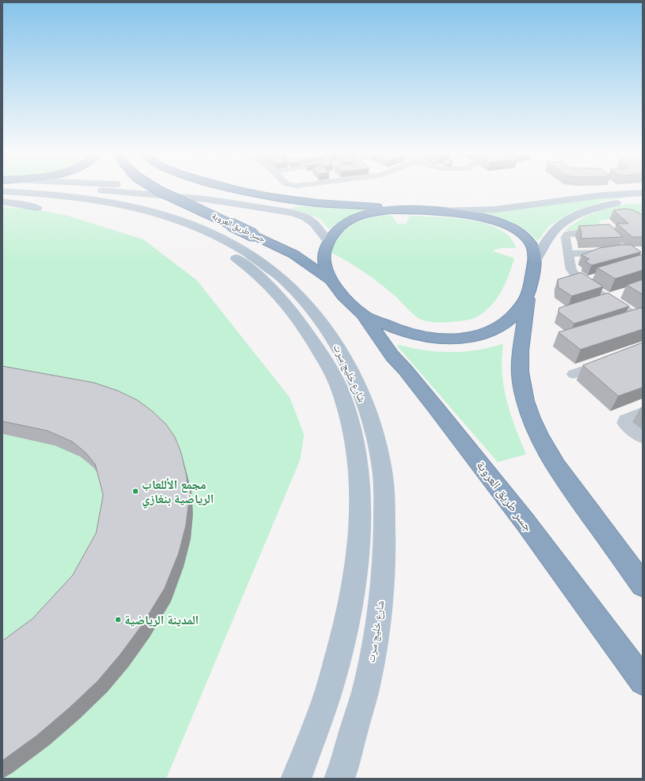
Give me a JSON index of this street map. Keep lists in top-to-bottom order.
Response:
{
  "streets": {
    "highway": ["جسر طريق العروبة"],
    "main road": ["شارع خليج سرت"]
  },
  "places": ["مجمع الأللعاب الرياضية بنغازي", "المدينة الرياضية"]
}
